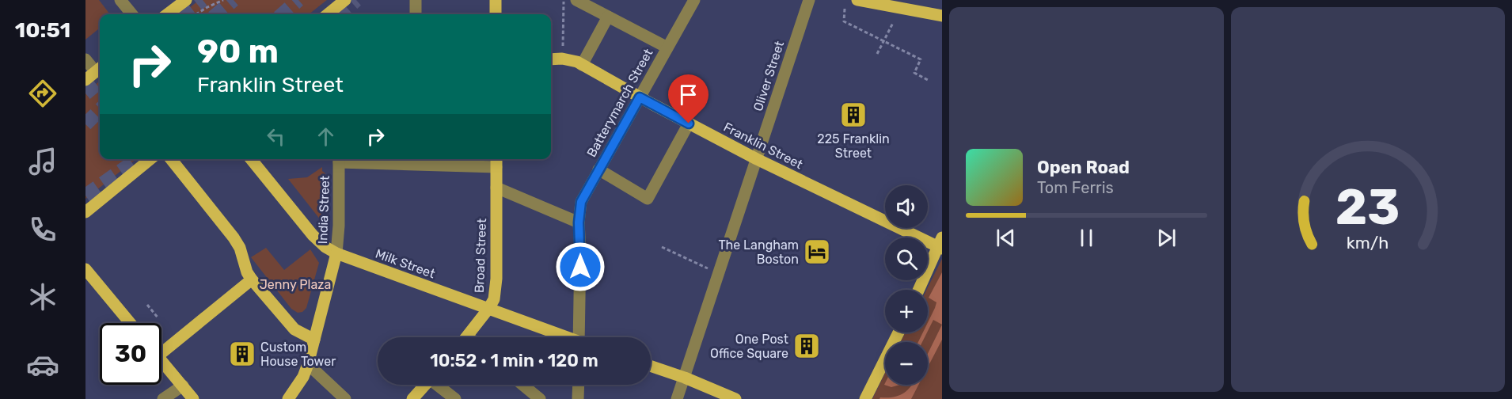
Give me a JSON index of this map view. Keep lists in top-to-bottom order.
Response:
{
  "streets": {
    "main road": [
      "Franklin Street",
      "India Street",
      "Broad Street",
      "Milk Street"
    ],
    "street": ["Oliver Street", "Batterymarch Street"]
  },
  "crossings": [
    ["Oliver Street", "Franklin Street"],
    ["Batterymarch Street", "Franklin Street"],
    ["India Street", "Milk Street"],
    ["Broad Street", "Milk Street"]
  ],
  "parks": ["Jenny Plaza"],
  "places": {
    "building": ["225 Franklin Street", "One Post Office Square", "Custom House Tower"],
    "hotel": ["The Langham Boston"]
  },
  "page": {
    "tabs": "10:51",
    "turn": ["90 m", "Franklin Street"],
    "song": ["Open Road", "Tom Ferris"],
    "map_buttons": ["+", "−"],
    "limit": "30",
    "trip": "10:52 · 1 min · 120 m",
    "gauge": ["23", "km/h"]
  }
}
